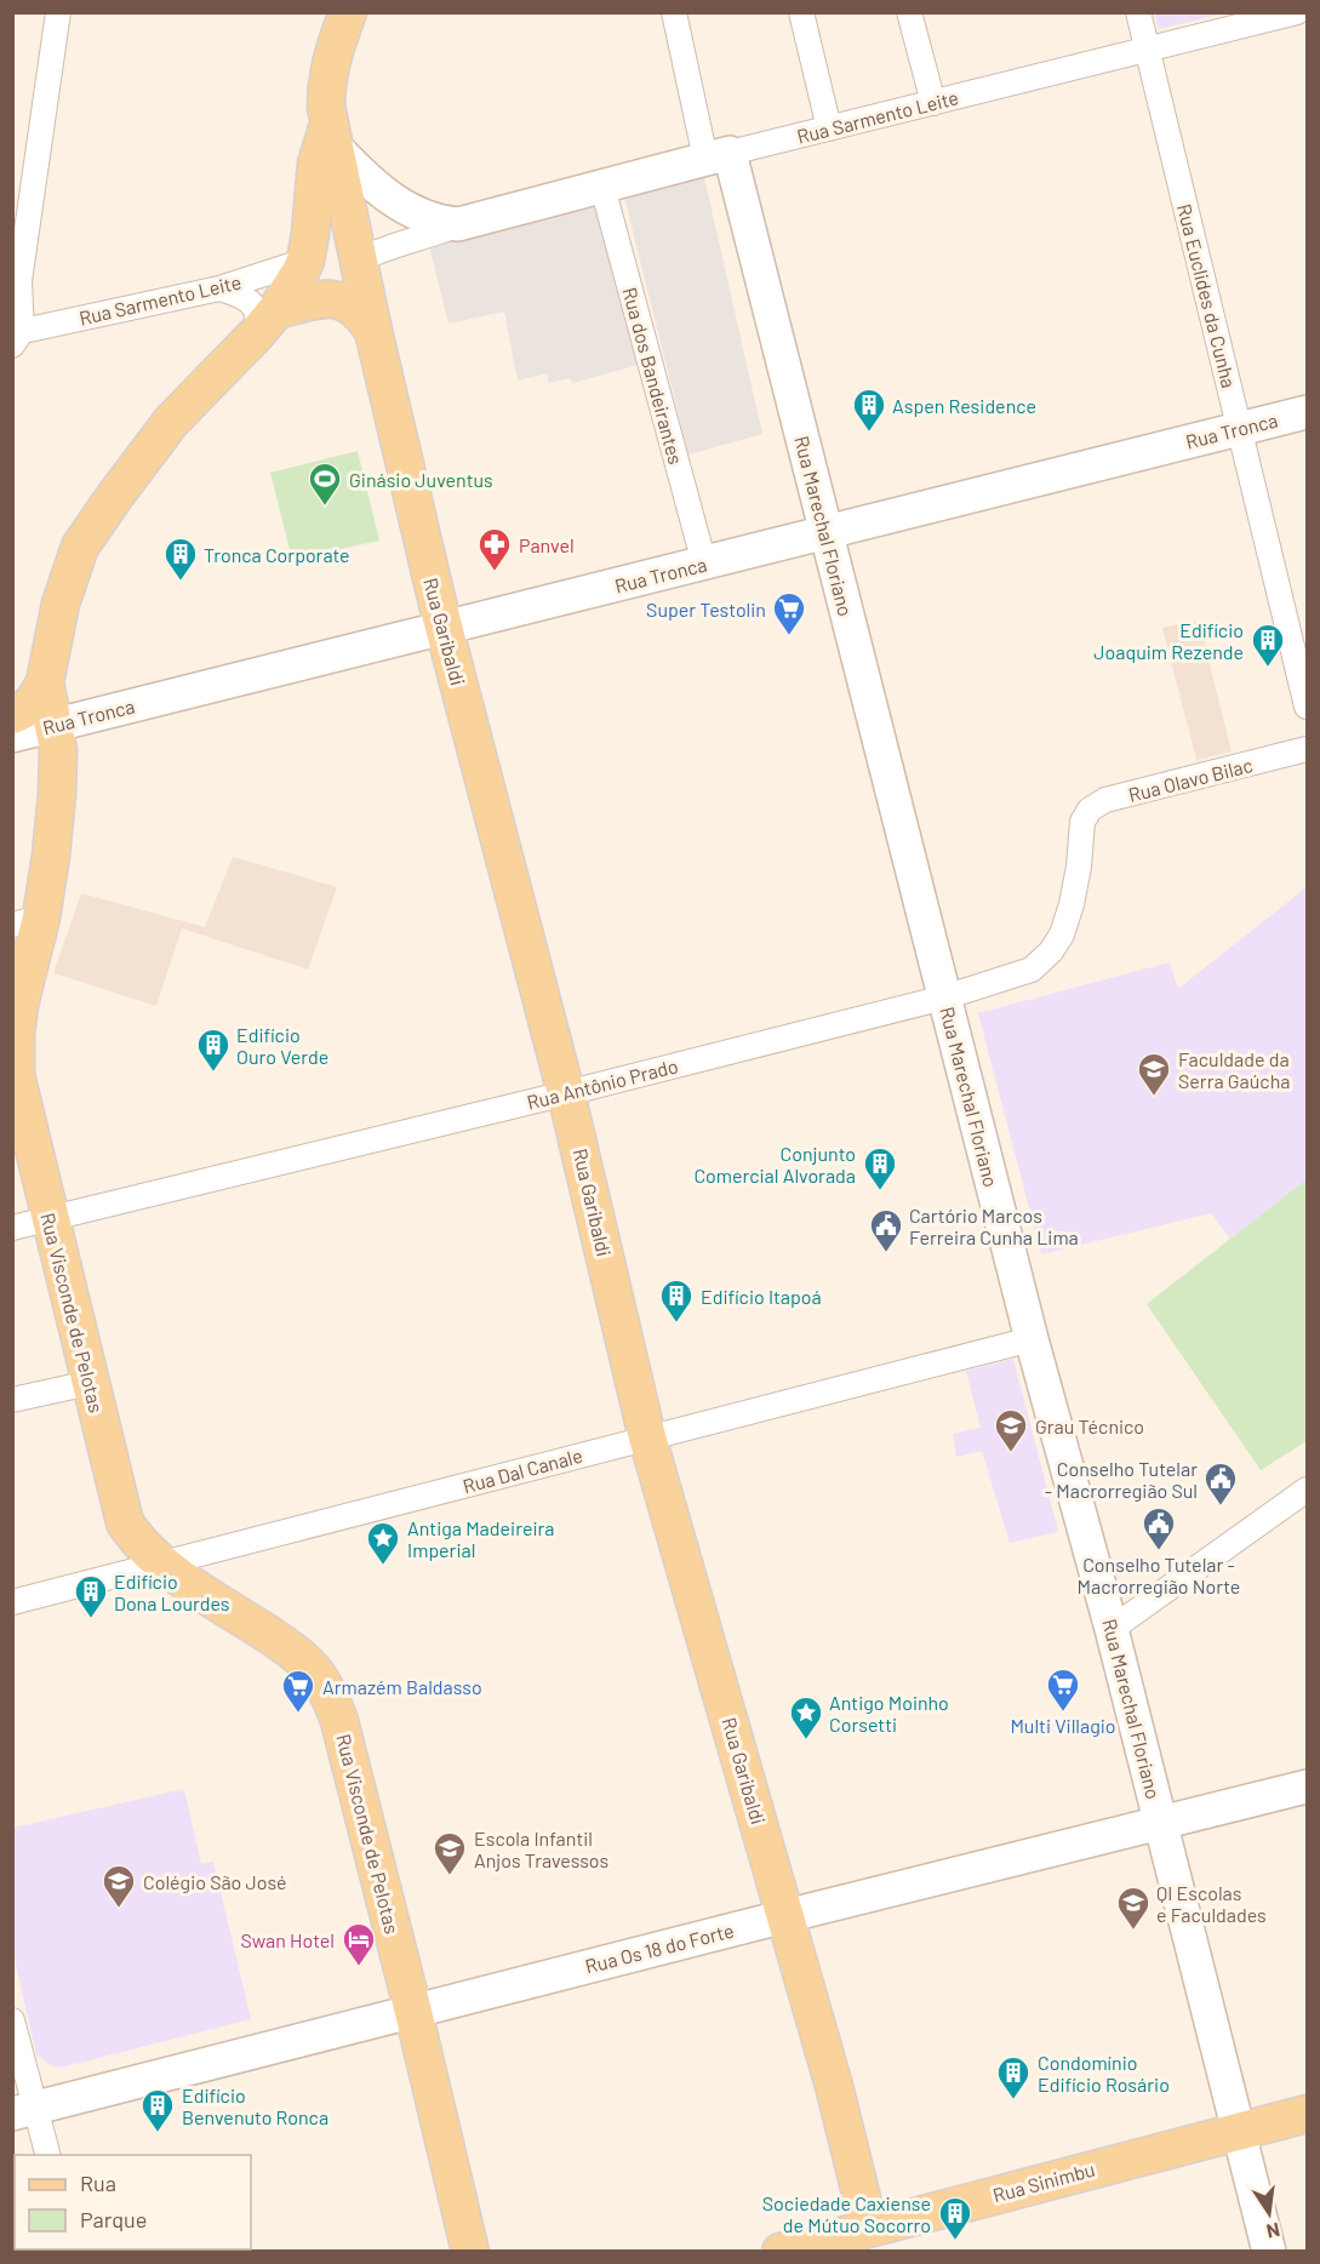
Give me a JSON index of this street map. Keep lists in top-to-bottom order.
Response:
{
  "streets": {
    "main road": ["Rua Garibaldi", "Rua Visconde de Pelotas", "Rua Sinimbu"],
    "street": [
      "Rua Sarmento Leite",
      "Rua Euclides da Cunha",
      "Rua dos Bandeirantes",
      "Rua Tronca",
      "Rua Marechal Floriano",
      "Rua Olavo Bilac",
      "Rua Antônio Prado",
      "Rua Dal Canale",
      "Rua Os 18 do Forte"
    ]
  },
  "crossings": [
    ["Rua Sarmento Leite", "Rua Euclides da Cunha"],
    ["Rua Sarmento Leite", "Rua dos Bandeirantes"],
    ["Rua Sarmento Leite", "Rua Marechal Floriano"],
    ["Rua Sarmento Leite", "Rua Garibaldi"],
    ["Rua Sarmento Leite", "Rua Visconde de Pelotas"],
    ["Rua Euclides da Cunha", "Rua Tronca"],
    ["Rua dos Bandeirantes", "Rua Tronca"],
    ["Rua Tronca", "Rua Marechal Floriano"],
    ["Rua Tronca", "Rua Garibaldi"],
    ["Rua Tronca", "Rua Visconde de Pelotas"],
    ["Rua Marechal Floriano", "Rua Antônio Prado"],
    ["Rua Marechal Floriano", "Rua Dal Canale"],
    ["Rua Marechal Floriano", "Rua Os 18 do Forte"],
    ["Rua Marechal Floriano", "Rua Sinimbu"],
    ["Rua Garibaldi", "Rua Antônio Prado"],
    ["Rua Garibaldi", "Rua Visconde de Pelotas"],
    ["Rua Garibaldi", "Rua Dal Canale"],
    ["Rua Garibaldi", "Rua Os 18 do Forte"],
    ["Rua Garibaldi", "Rua Sinimbu"],
    ["Rua Olavo Bilac", "Rua Antônio Prado"],
    ["Rua Antônio Prado", "Rua Visconde de Pelotas"],
    ["Rua Visconde de Pelotas", "Rua Dal Canale"],
    ["Rua Visconde de Pelotas", "Rua Os 18 do Forte"]
  ],
  "places": {
    "building": [
      "Aspen Residence",
      "Tronca Corporate",
      "Edifício Joaquim Rezende",
      "Edifício Ouro Verde",
      "Conjunto Comercial Alvorada",
      "Edifício Itapoá",
      "Edifício Dona Lourdes",
      "Condomínio Edifício Rosário",
      "Edifício Benvenuto Ronca",
      "Sociedade Caxiense de Mútuo Socorro"
    ],
    "sports": ["Ginásio Juventus"],
    "pharmacy": ["Panvel"],
    "supermarket": ["Super Testolin", "Multi Villagio", "Armazém Baldasso"],
    "school or university": [
      "Faculdade da Serra Gaúcha",
      "Grau Técnico",
      "Escola Infantil Anjos Travessos",
      "Colégio São José",
      "QI Escolas e Faculdades"
    ],
    "public building": ["Cartório Marcos Ferreira Cunha Lima", "Conselho Tutelar - Macrorregião Sul", "Conselho Tutelar - Macrorregião Norte"],
    "place": ["Antiga Madeireira Imperial", "Antigo Moinho Corsetti"],
    "hotel": ["Swan Hotel"]
  },
  "legend": ["Rua", "Parque"],
  "north": "bottom"
}
